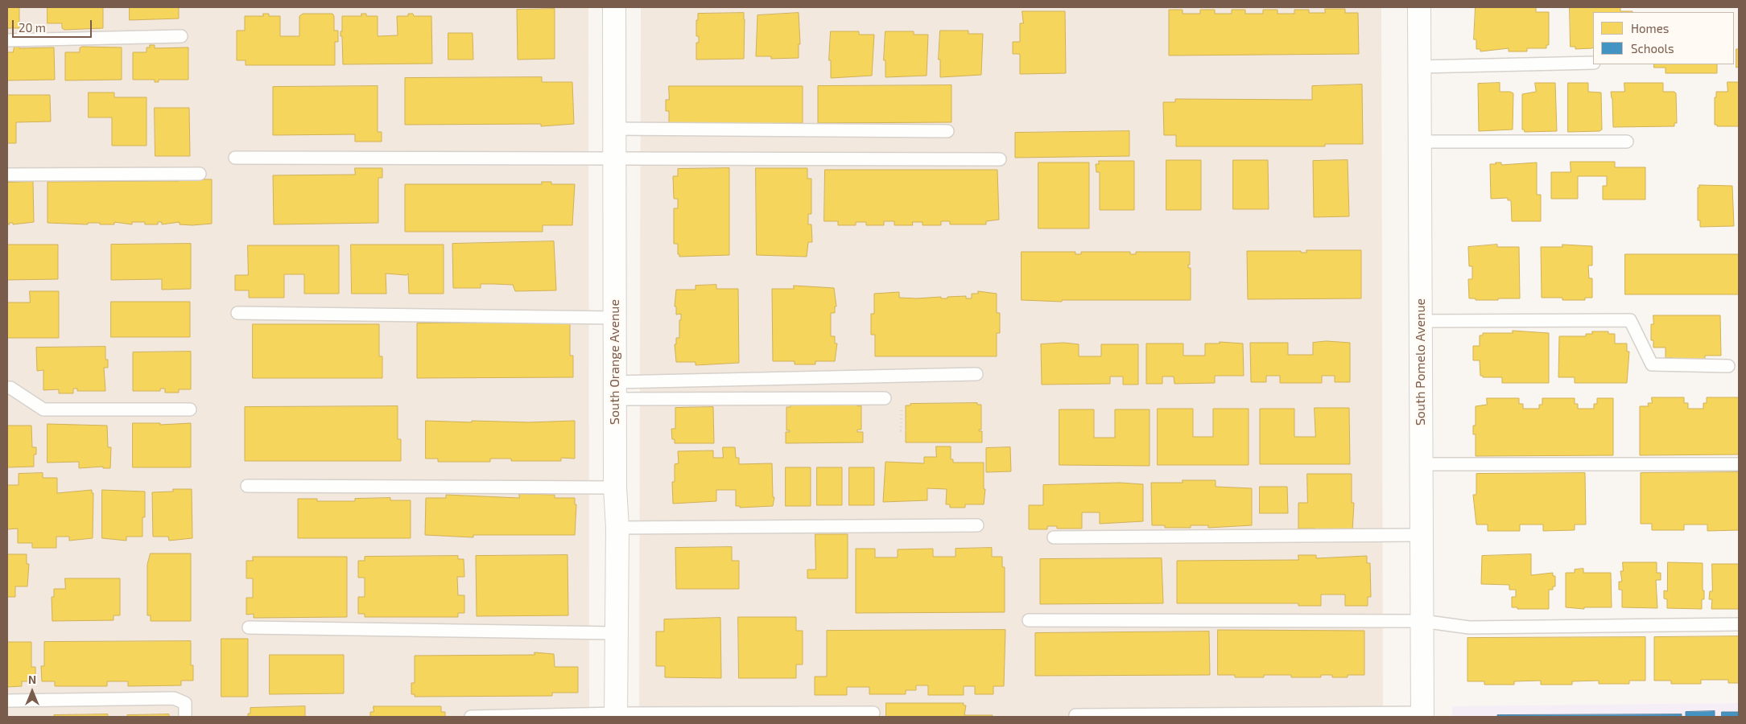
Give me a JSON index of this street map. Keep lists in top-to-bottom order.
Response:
{
  "streets": {
    "street": ["South Orange Avenue", "South Pomelo Avenue"]
  },
  "legend": ["Homes", "Schools"],
  "scale_bar": "20 m",
  "north": "top"
}
